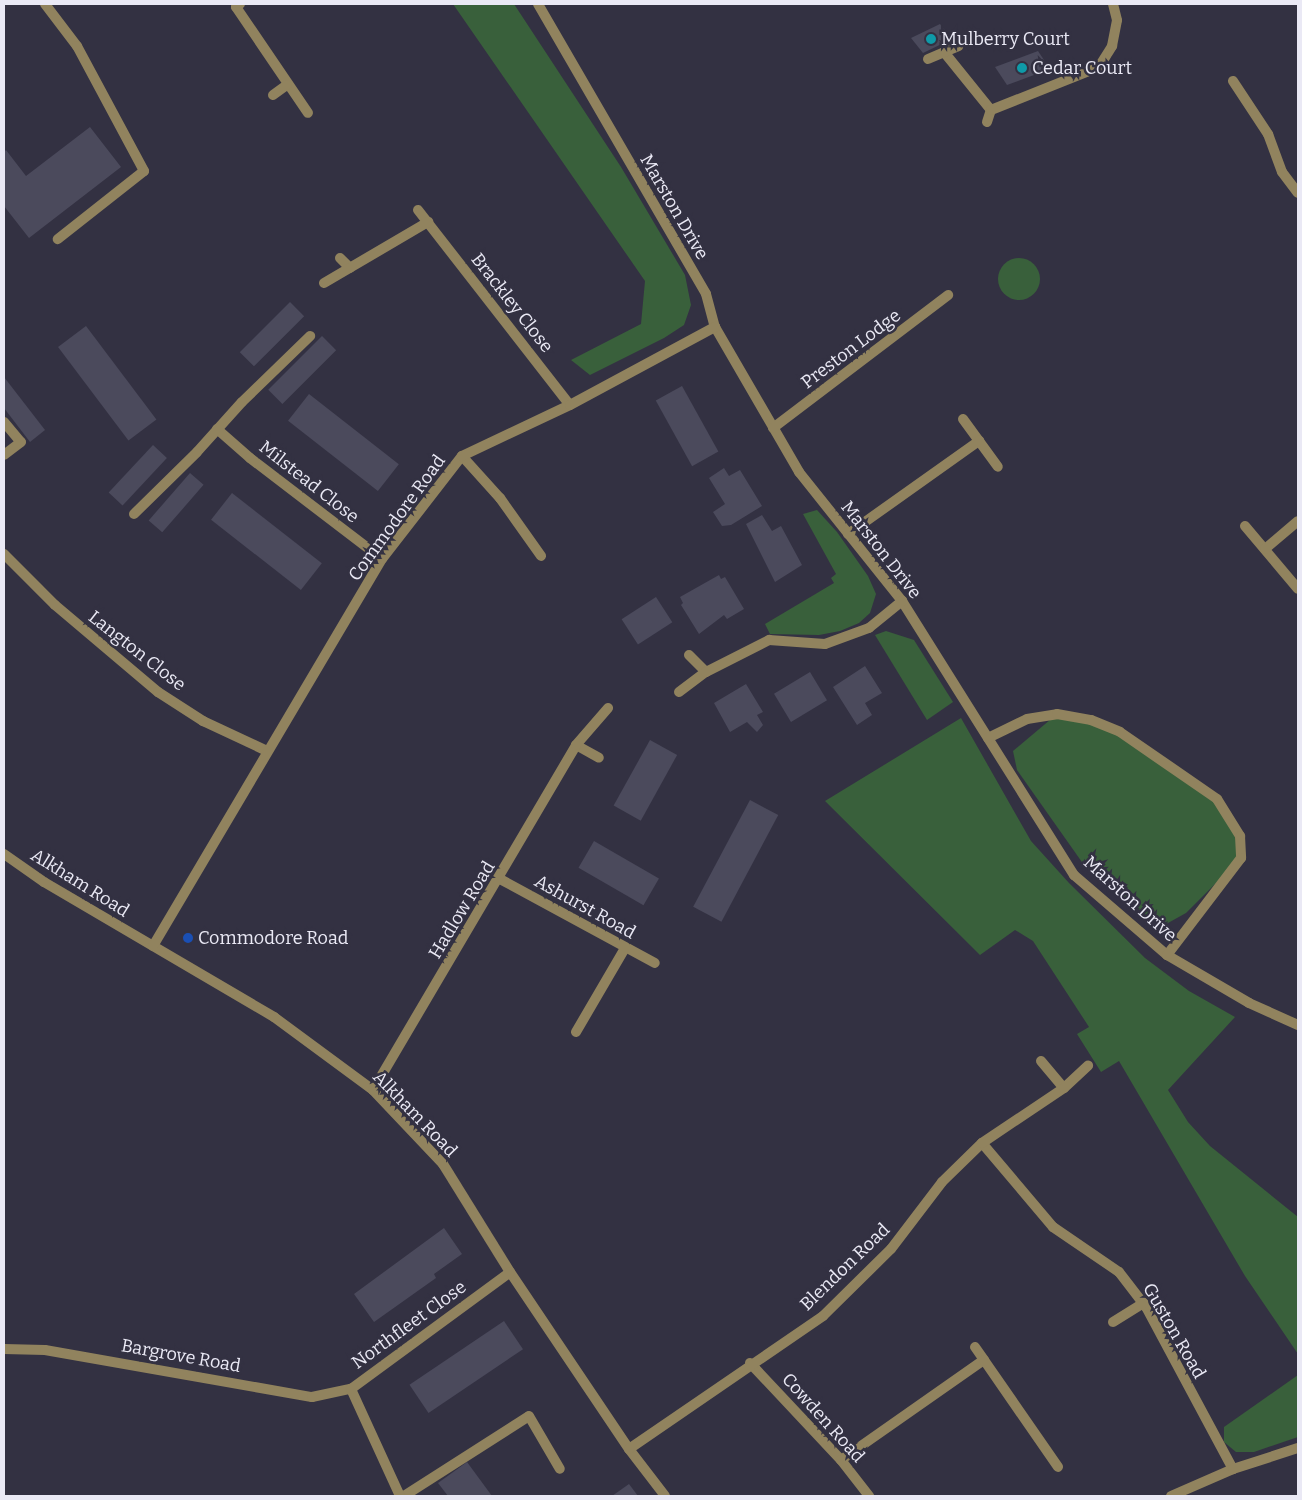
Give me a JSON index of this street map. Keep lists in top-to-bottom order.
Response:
{
  "streets": {
    "street": [
      "Marston Drive",
      "Brackley Close",
      "Preston Lodge",
      "Milstead Close",
      "Commodore Road",
      "Langton Close",
      "Alkham Road",
      "Ashurst Road",
      "Hadlow Road",
      "Blendon Road",
      "Northfleet Close",
      "Guston Road",
      "Bargrove Road",
      "Cowden Road"
    ]
  },
  "crossings": [
    ["Marston Drive", "Preston Lodge"],
    ["Marston Drive", "Commodore Road"],
    ["Brackley Close", "Commodore Road"],
    ["Milstead Close", "Commodore Road"],
    ["Commodore Road", "Langton Close"],
    ["Commodore Road", "Alkham Road"],
    ["Alkham Road", "Hadlow Road"],
    ["Alkham Road", "Blendon Road"],
    ["Alkham Road", "Northfleet Close"],
    ["Ashurst Road", "Hadlow Road"],
    ["Blendon Road", "Guston Road"],
    ["Blendon Road", "Cowden Road"],
    ["Northfleet Close", "Bargrove Road"]
  ],
  "places": ["Mulberry Court", "Cedar Court", "Commodore Road"]
}
